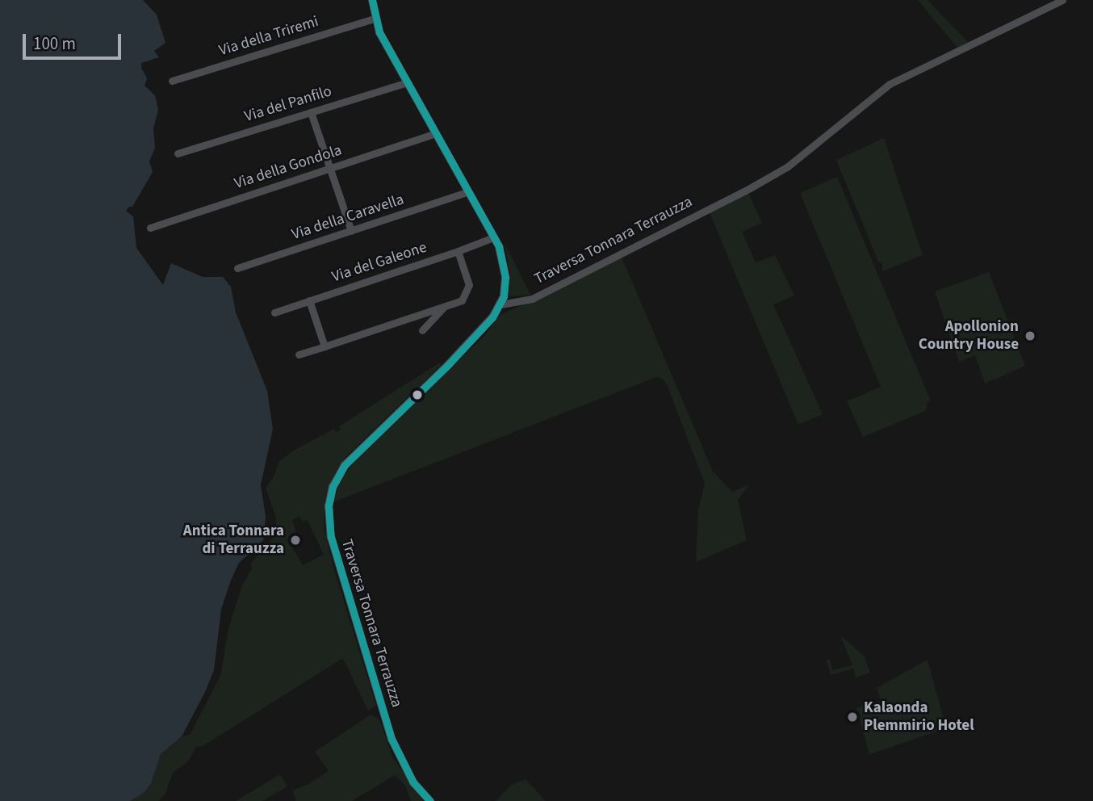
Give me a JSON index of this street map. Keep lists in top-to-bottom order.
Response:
{
  "streets": {
    "street": [
      "Via della Triremi",
      "Via del Panfilo",
      "Via della Gondola",
      "Via della Caravella",
      "Traversa Tonnara Terrauzza",
      "Via del Galeone"
    ]
  },
  "places": ["Apollonion Country House", "Antica Tonnara di Terrauzza", "Kalaonda Plemmirio Hotel"],
  "scale_bar": "100 m"
}
